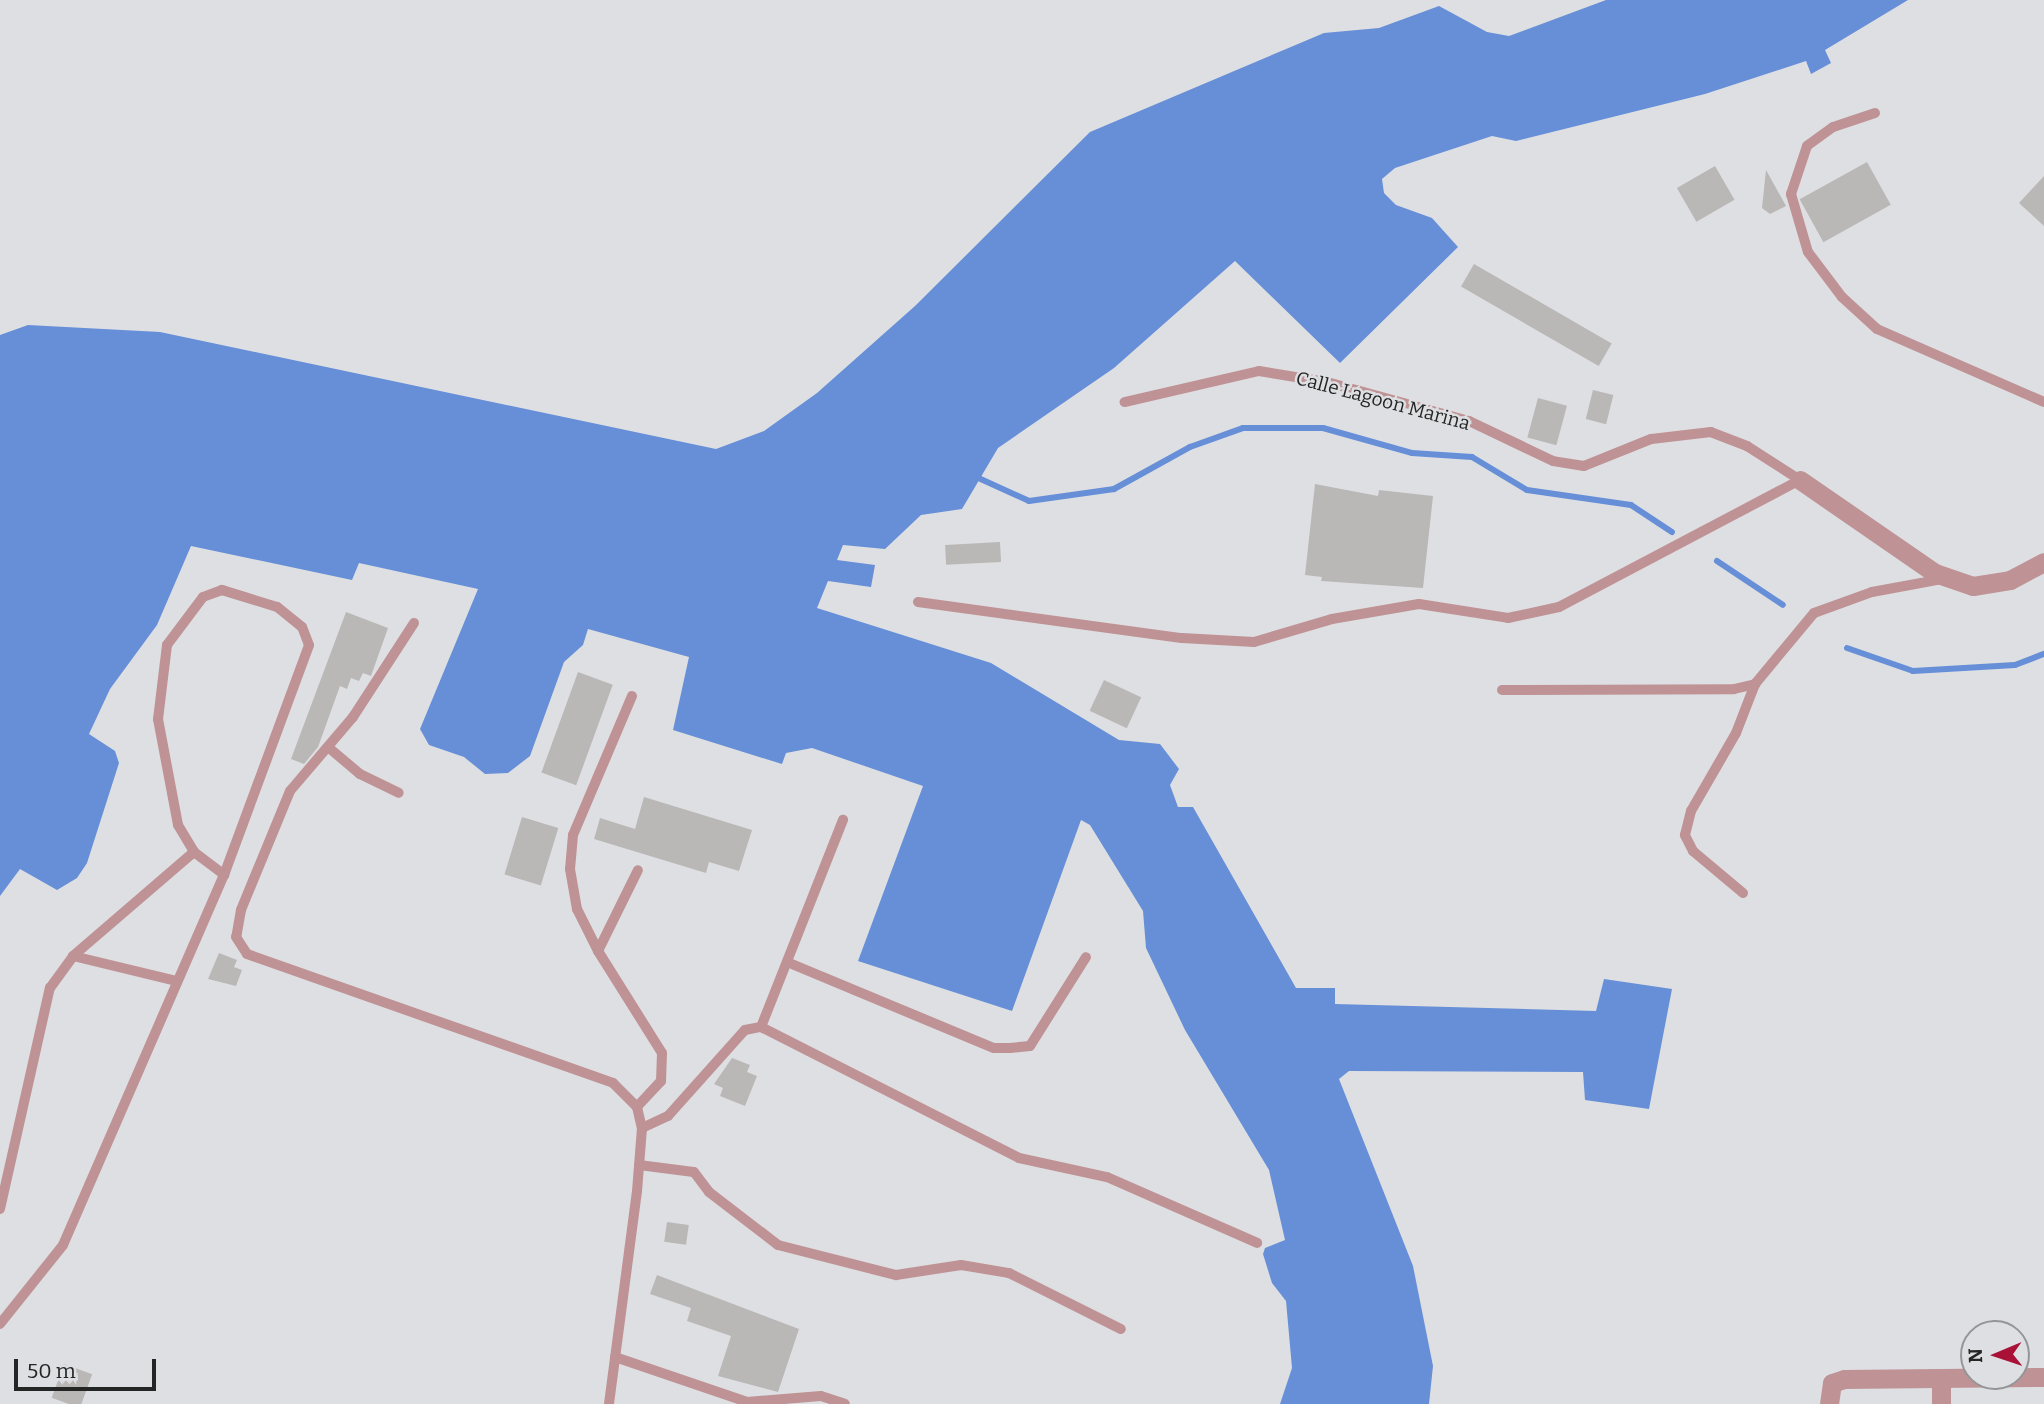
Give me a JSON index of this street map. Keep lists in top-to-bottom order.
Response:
{
  "streets": {
    "street": ["Calle Lagoon Marina"]
  },
  "scale_bar": "50 m",
  "north": "left"
}
